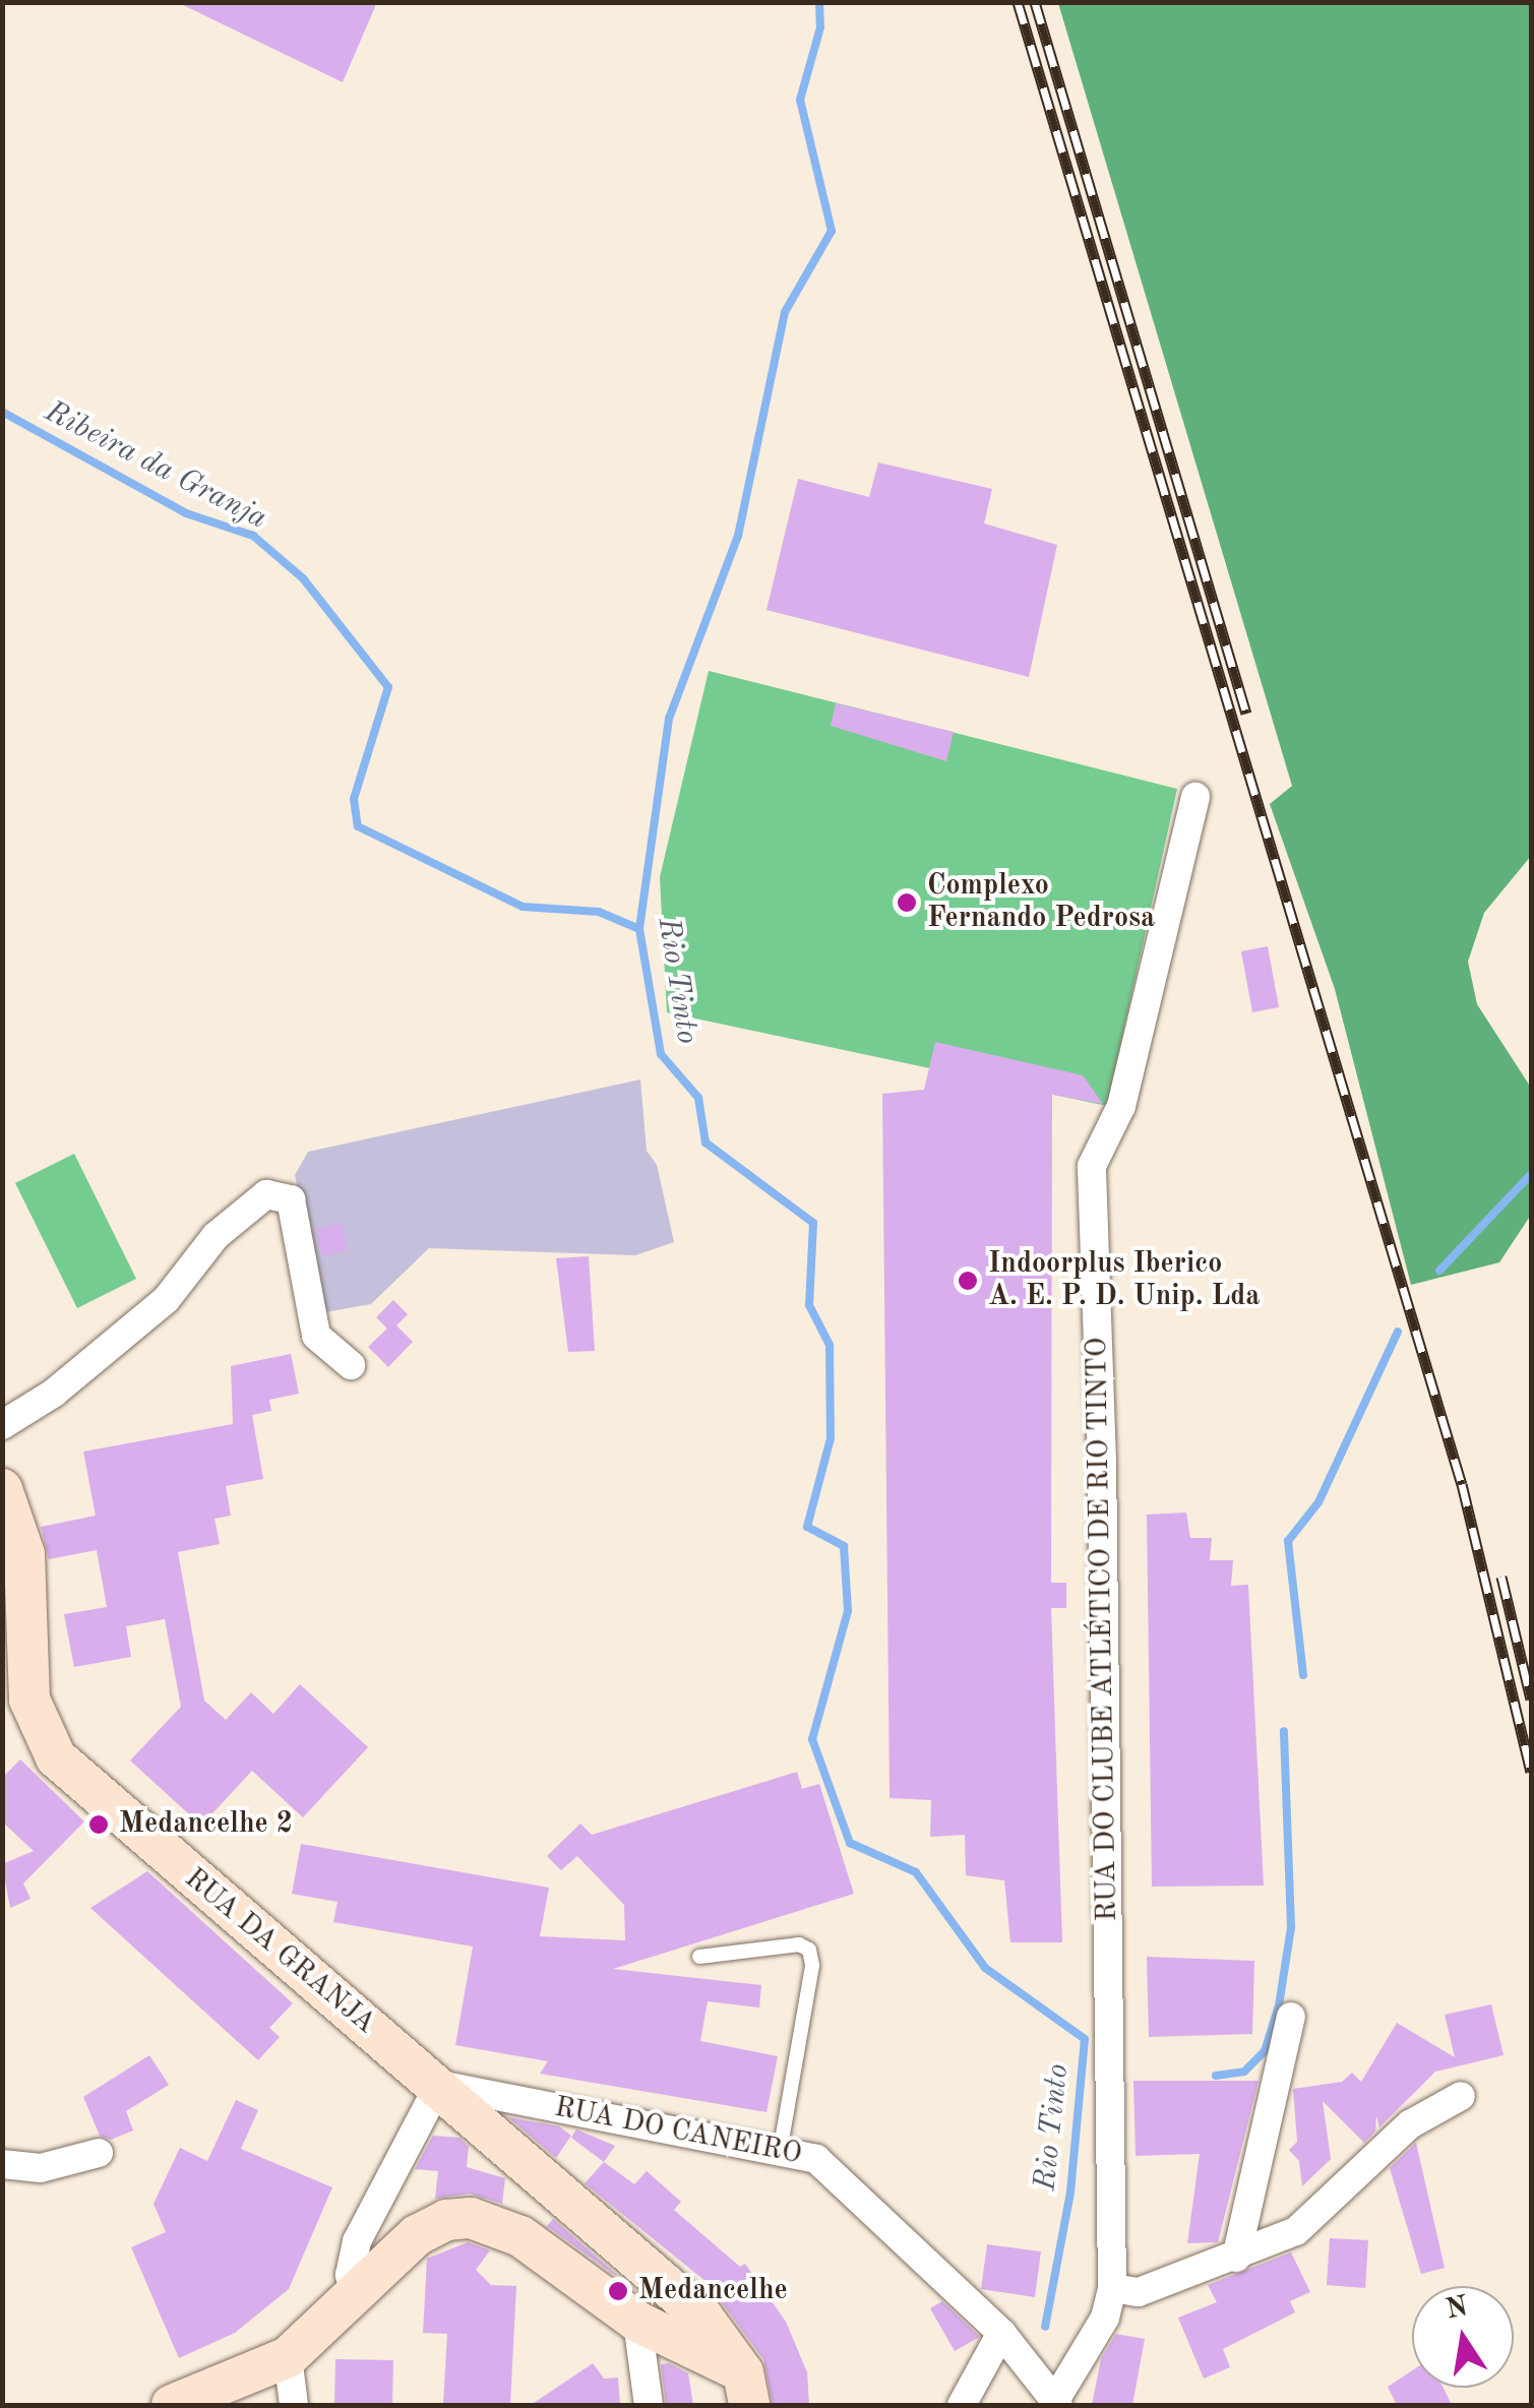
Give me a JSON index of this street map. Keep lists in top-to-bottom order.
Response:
{
  "streets": {
    "street": ["RUA DO CLUBE ATLÉTICO DE RIO TINTO", "RUA DA GRANJA", "RUA DO CANEIRO"]
  },
  "crossings": [
    ["RUA DO CLUBE ATLÉTICO DE RIO TINTO", "RUA DO CANEIRO"],
    ["RUA DA GRANJA", "RUA DO CANEIRO"]
  ],
  "water": ["Ribeira da Granja", "Rio Tinto"],
  "places": [
    "Complexo Fernando Pedrosa",
    "Indoorplus Iberico A. E. P. D. Unip. Lda",
    "Medancelhe 2",
    "Medancelhe"
  ],
  "north": "top"
}
